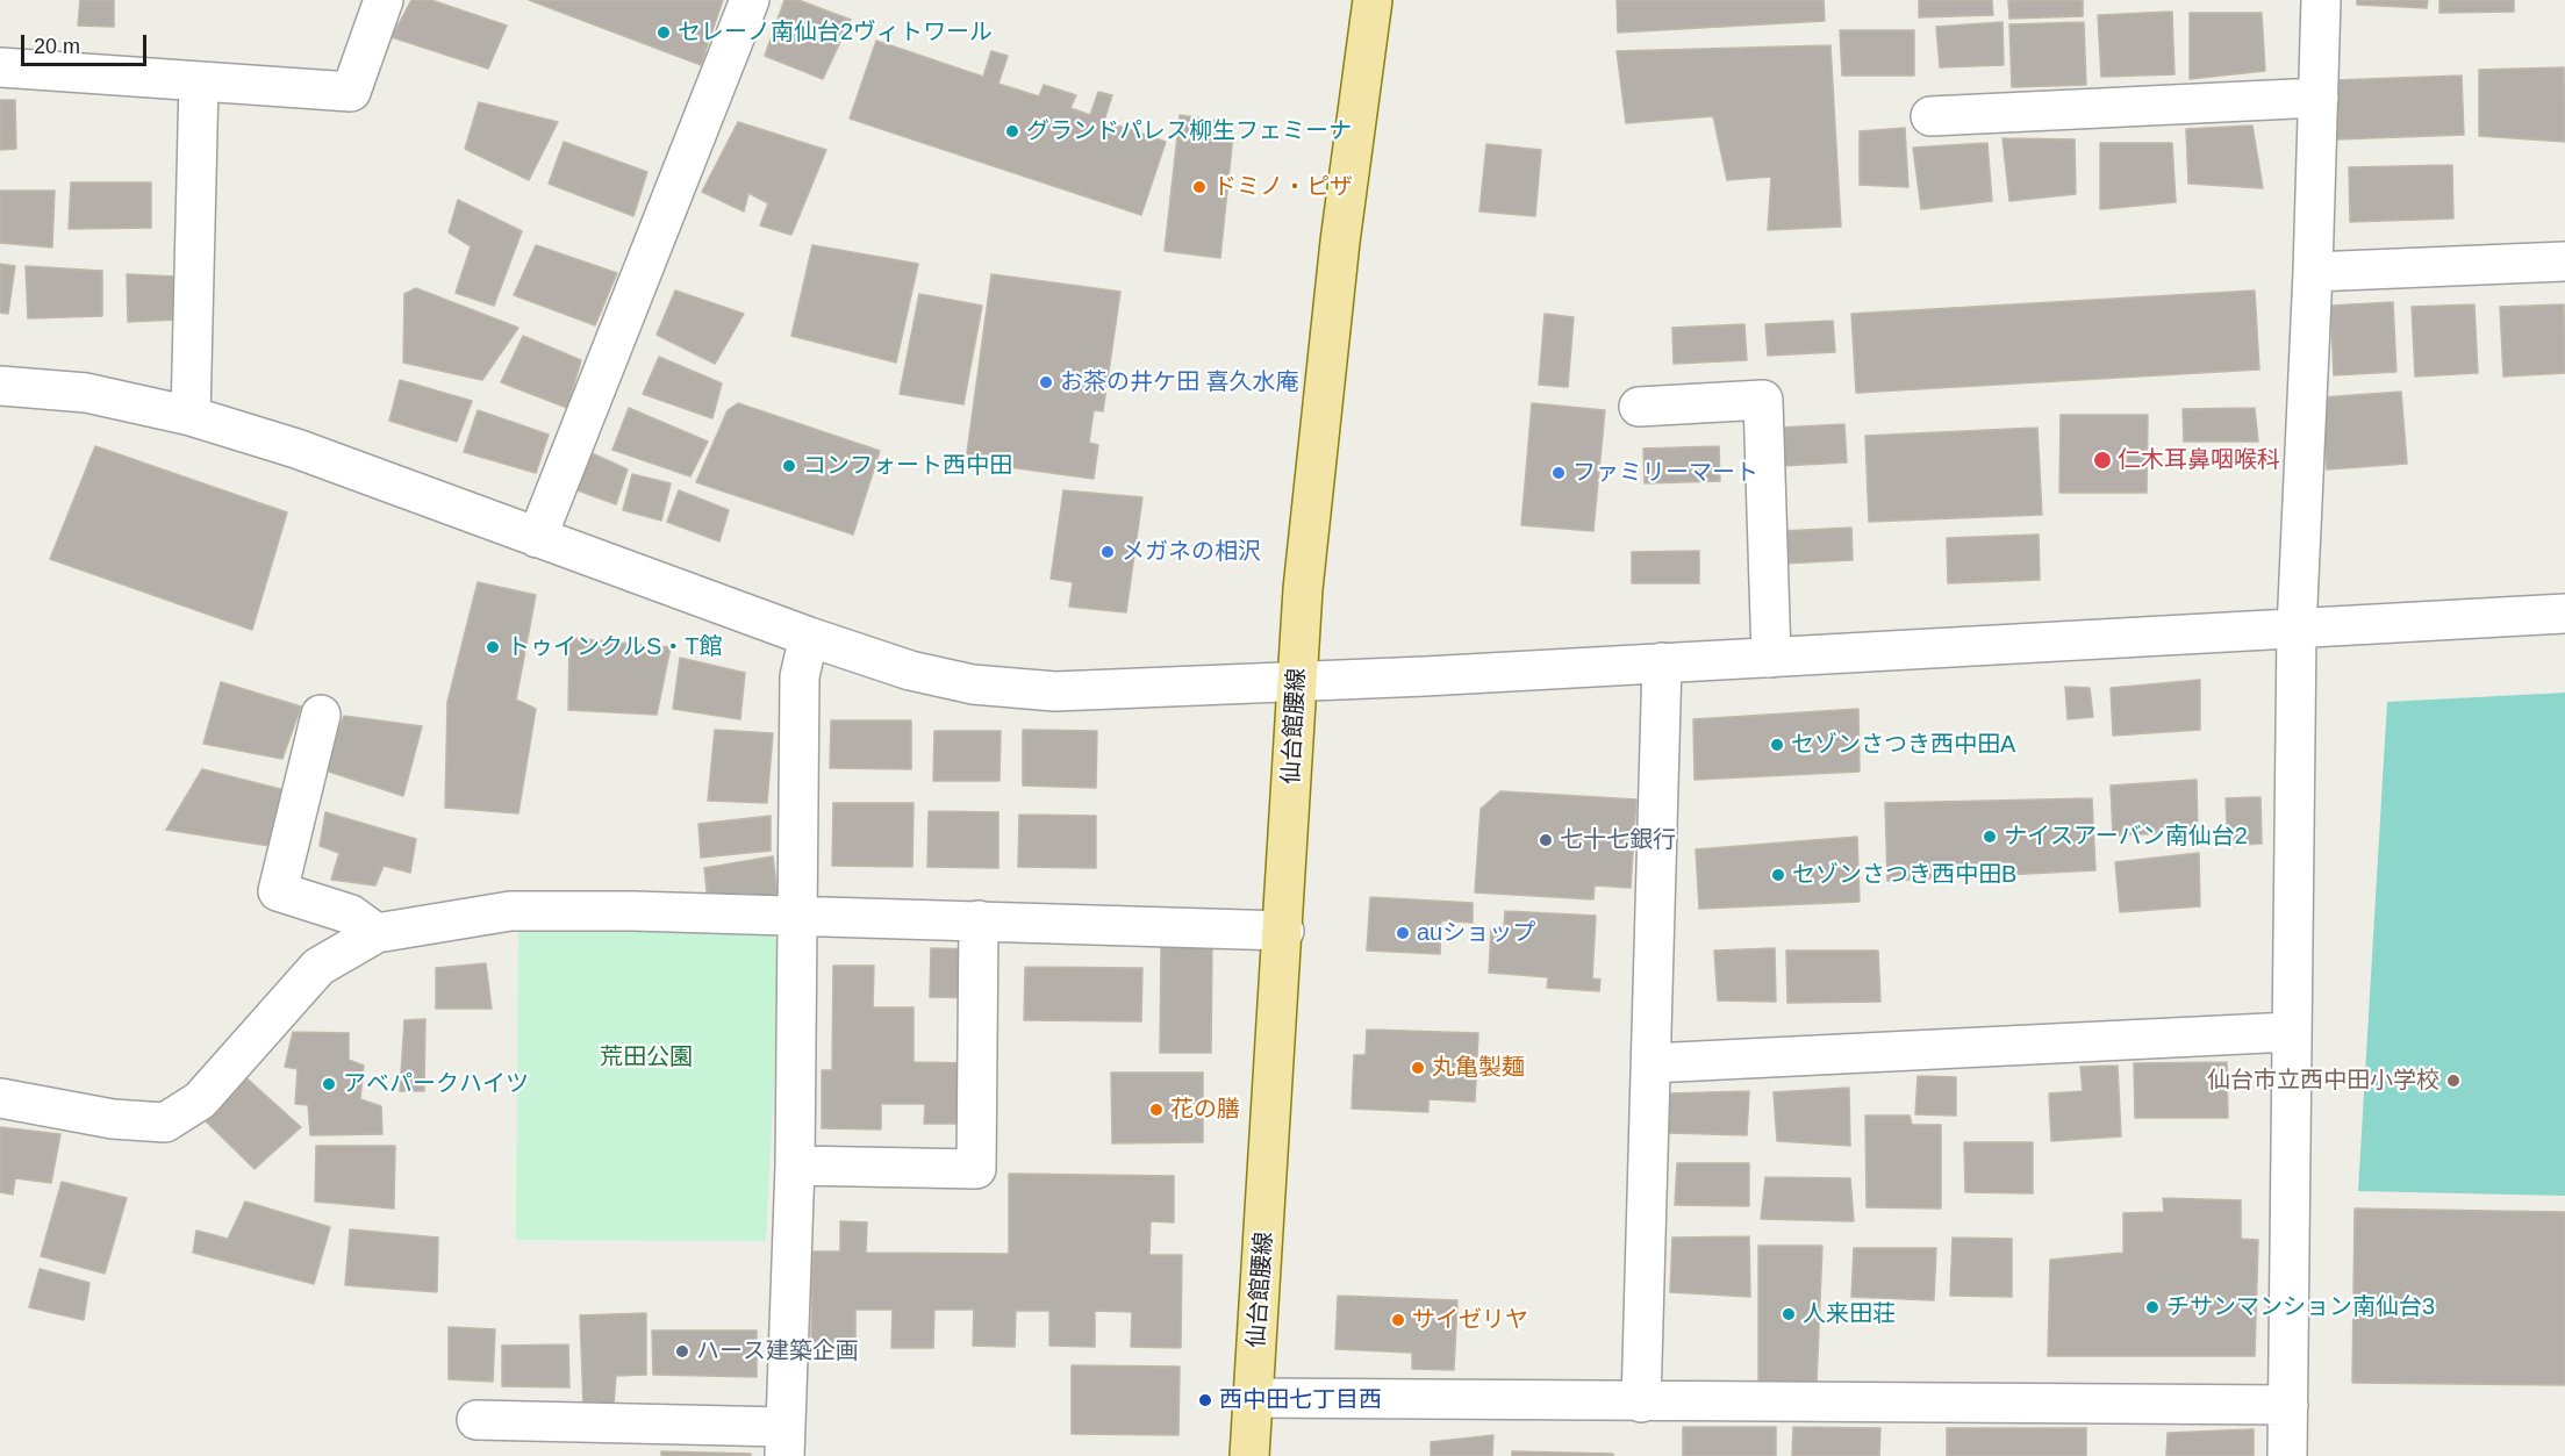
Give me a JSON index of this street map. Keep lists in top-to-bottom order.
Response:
{
  "streets": {
    "main road": ["仙台館腰線"]
  },
  "parks": ["荒田公園"],
  "places": [
    "セレーノ南仙台2ヴィトワール",
    "グランドパレス柳生フェミーナ",
    "ドミノ・ピザ",
    "お茶の井ケ田 喜久水庵",
    "仁木耳鼻咽喉科",
    "コンフォート西中田",
    "ファミリーマート",
    "メガネの相沢",
    "トゥインクルS・T館",
    "セゾンさつき西中田A",
    "ナイスアーバン南仙台2",
    "七十七銀行",
    "セゾンさつき西中田B",
    "auショップ",
    "丸亀製麺",
    "仙台市立西中田小学校",
    "アベパークハイツ",
    "花の膳",
    "チサンマンション南仙台3",
    "人来田荘",
    "サイゼリヤ",
    "ハース建築企画",
    "西中田七丁目西"
  ],
  "scale_bar": "20 m"
}
